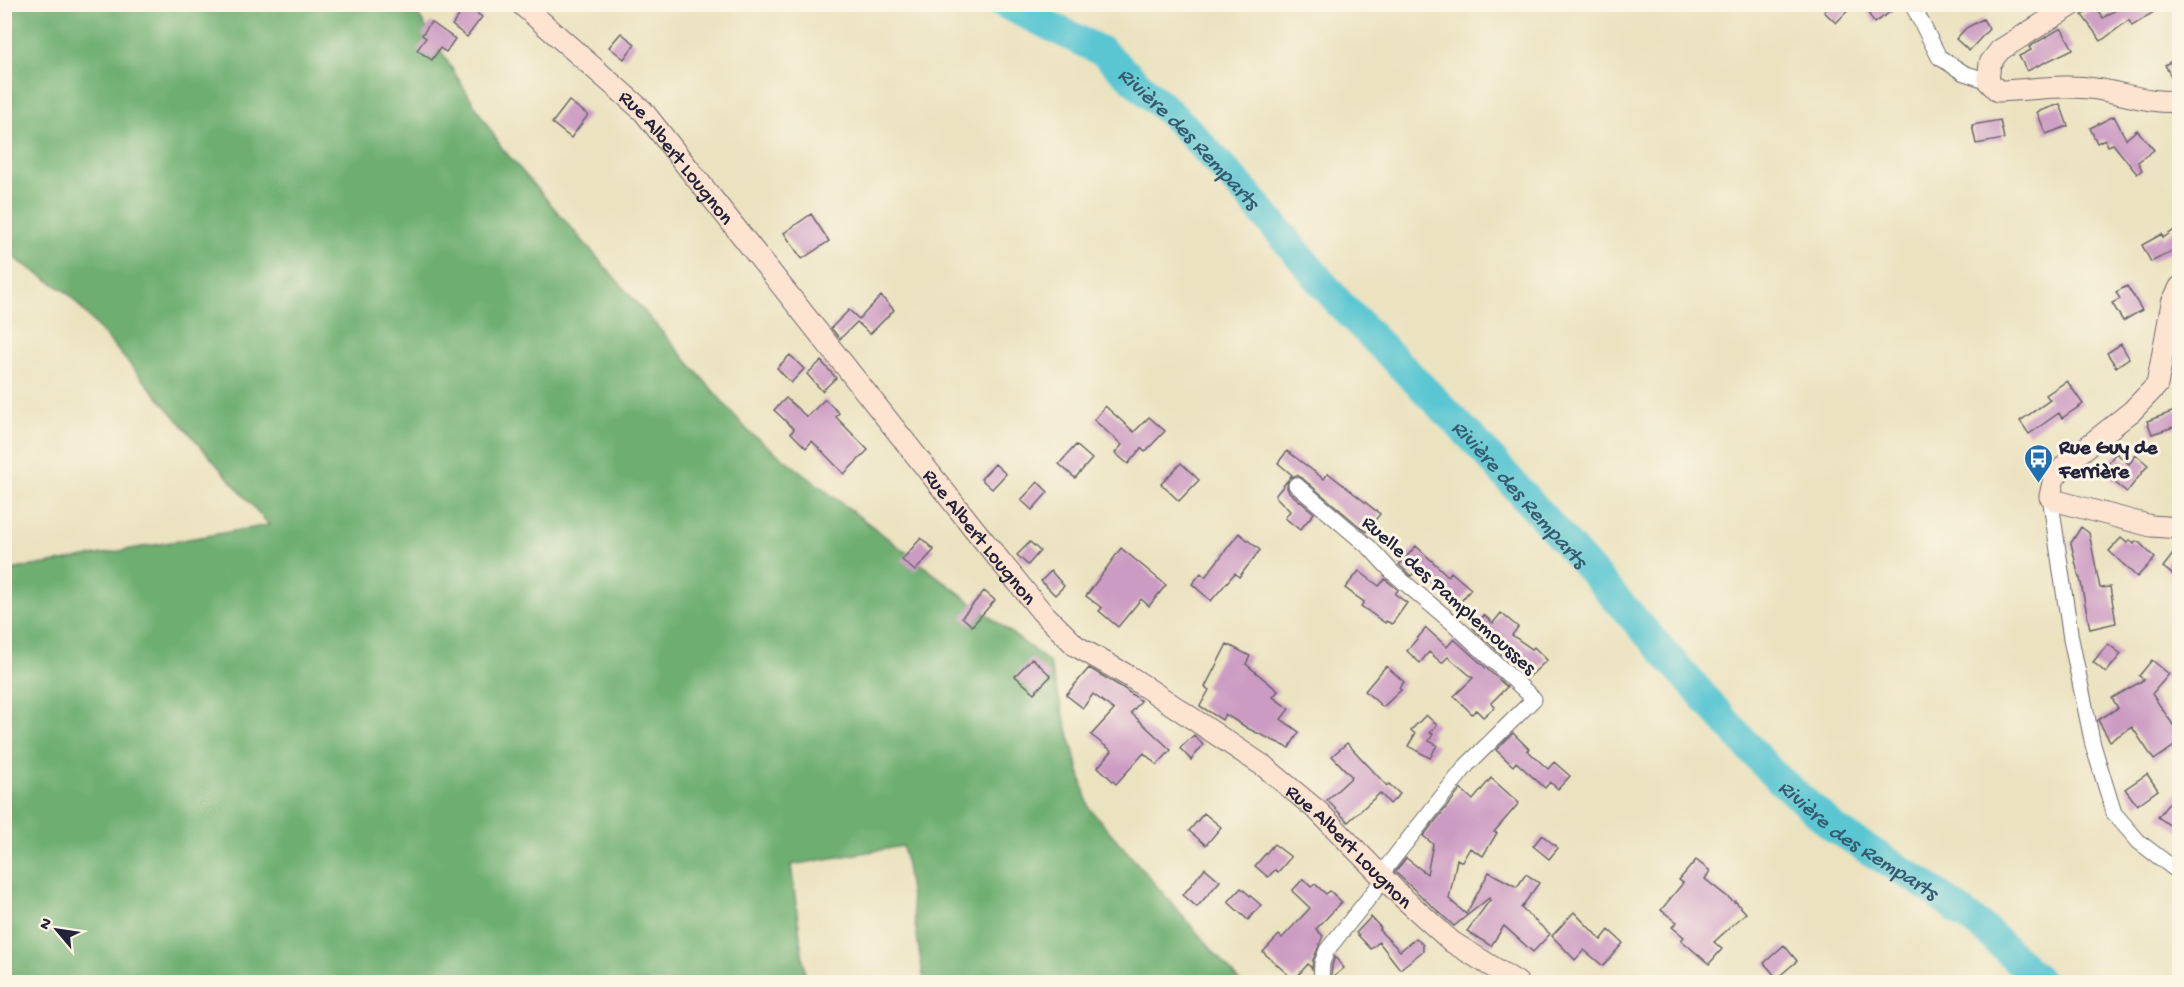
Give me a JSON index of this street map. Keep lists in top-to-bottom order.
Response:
{
  "streets": {
    "street": ["Rue Albert Lougnon", "Ruelle des Pamplemousses"]
  },
  "crossings": [
    ["Rue Albert Lougnon", "Ruelle des Pamplemousses"]
  ],
  "water": ["Rivière des Remparts"],
  "places": {
    "bus stop": ["Rue Guy de Ferrière"]
  },
  "north": "top left"
}
